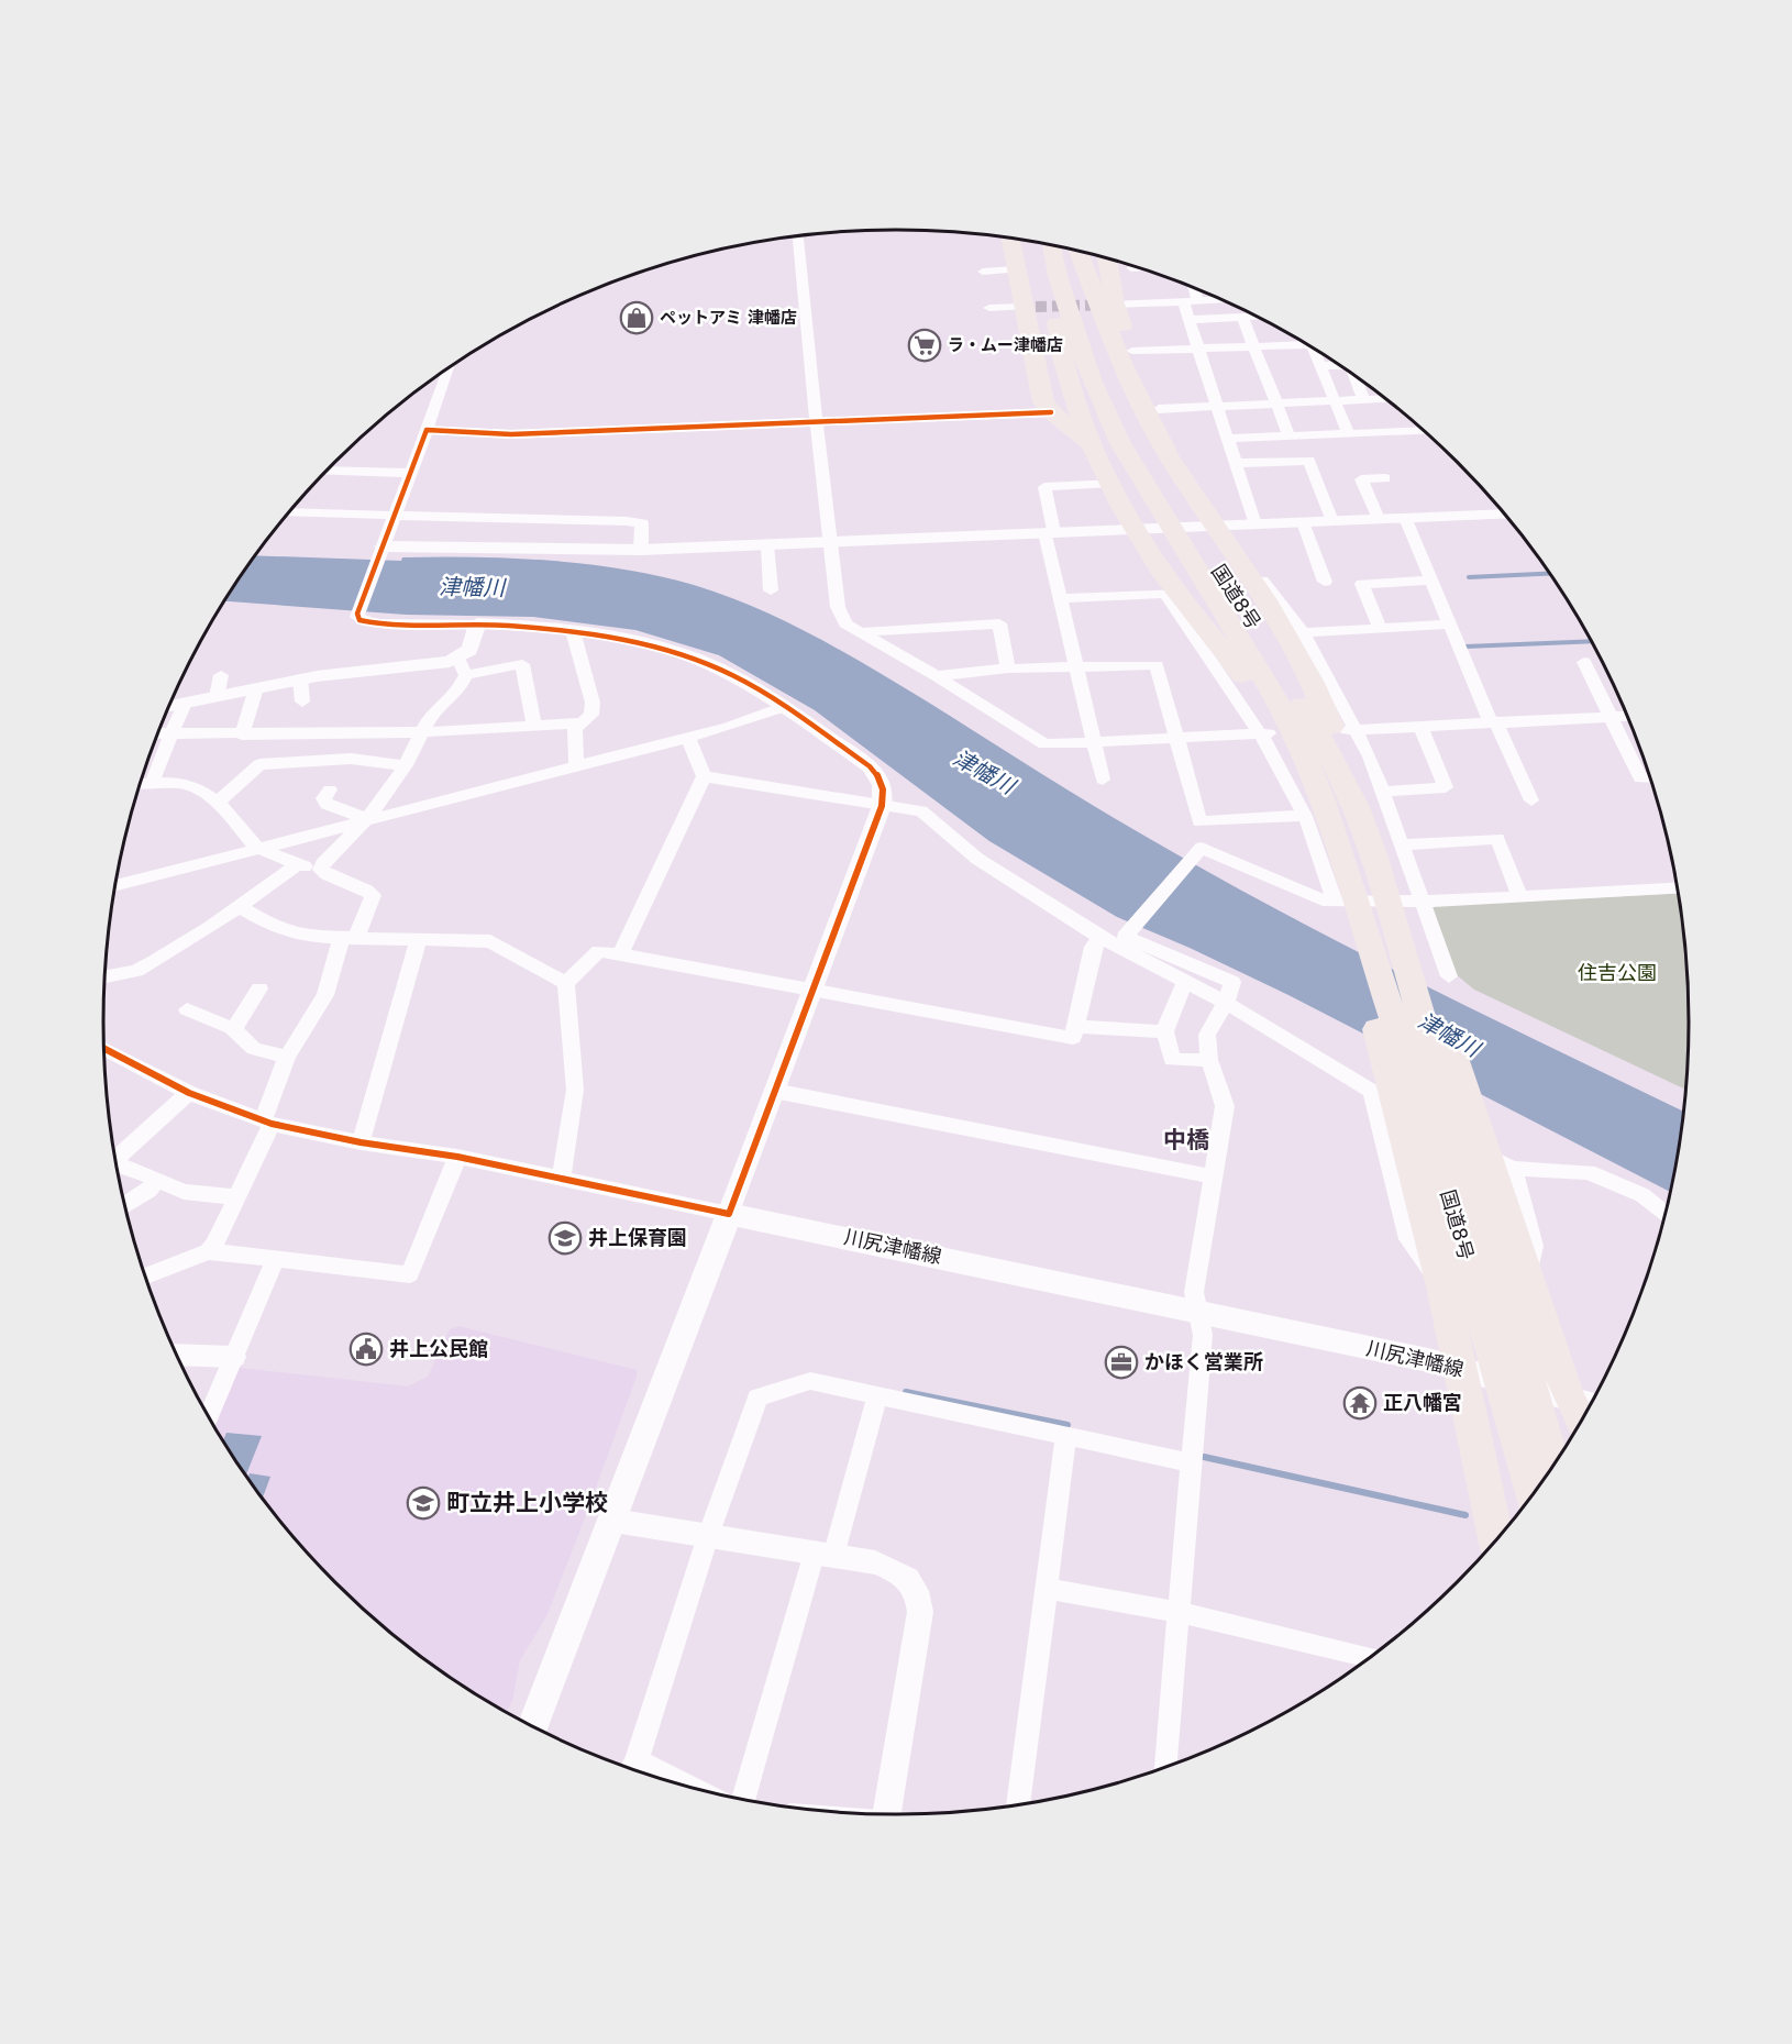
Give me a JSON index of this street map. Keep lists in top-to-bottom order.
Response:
{
  "streets": {
    "highway": ["国道8号"],
    "main road": ["川尻津幡線"]
  },
  "districts": ["中橋"],
  "water": ["津幡川"],
  "parks": ["住吉公園"],
  "places": {
    "shop": ["ペットアミ 津幡店"],
    "supermarket": ["ラ・ムー津幡店"],
    "school or university": ["井上保育園", "町立井上小学校"],
    "public building": ["井上公民館"],
    "office": ["かほく営業所"],
    "temple": ["正八幡宮"]
  }
}
